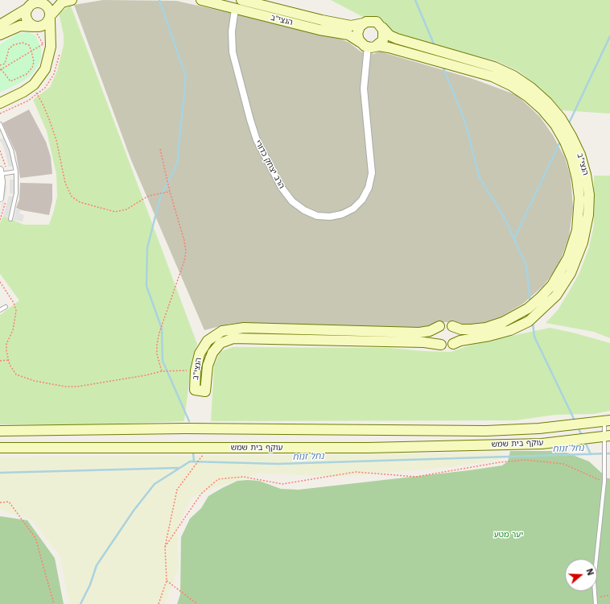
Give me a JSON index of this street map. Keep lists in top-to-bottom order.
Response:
{
  "streets": {
    "street": ["הנצי\"ב", "הרב יצחק כדורי", "עוקף בית שמש"]
  },
  "crossings": [
    ["הנצי\"ב", "הרב יצחק כדורי"]
  ],
  "water": ["נחל זנוח"],
  "parks": ["יער מטע"],
  "north": "right"
}
